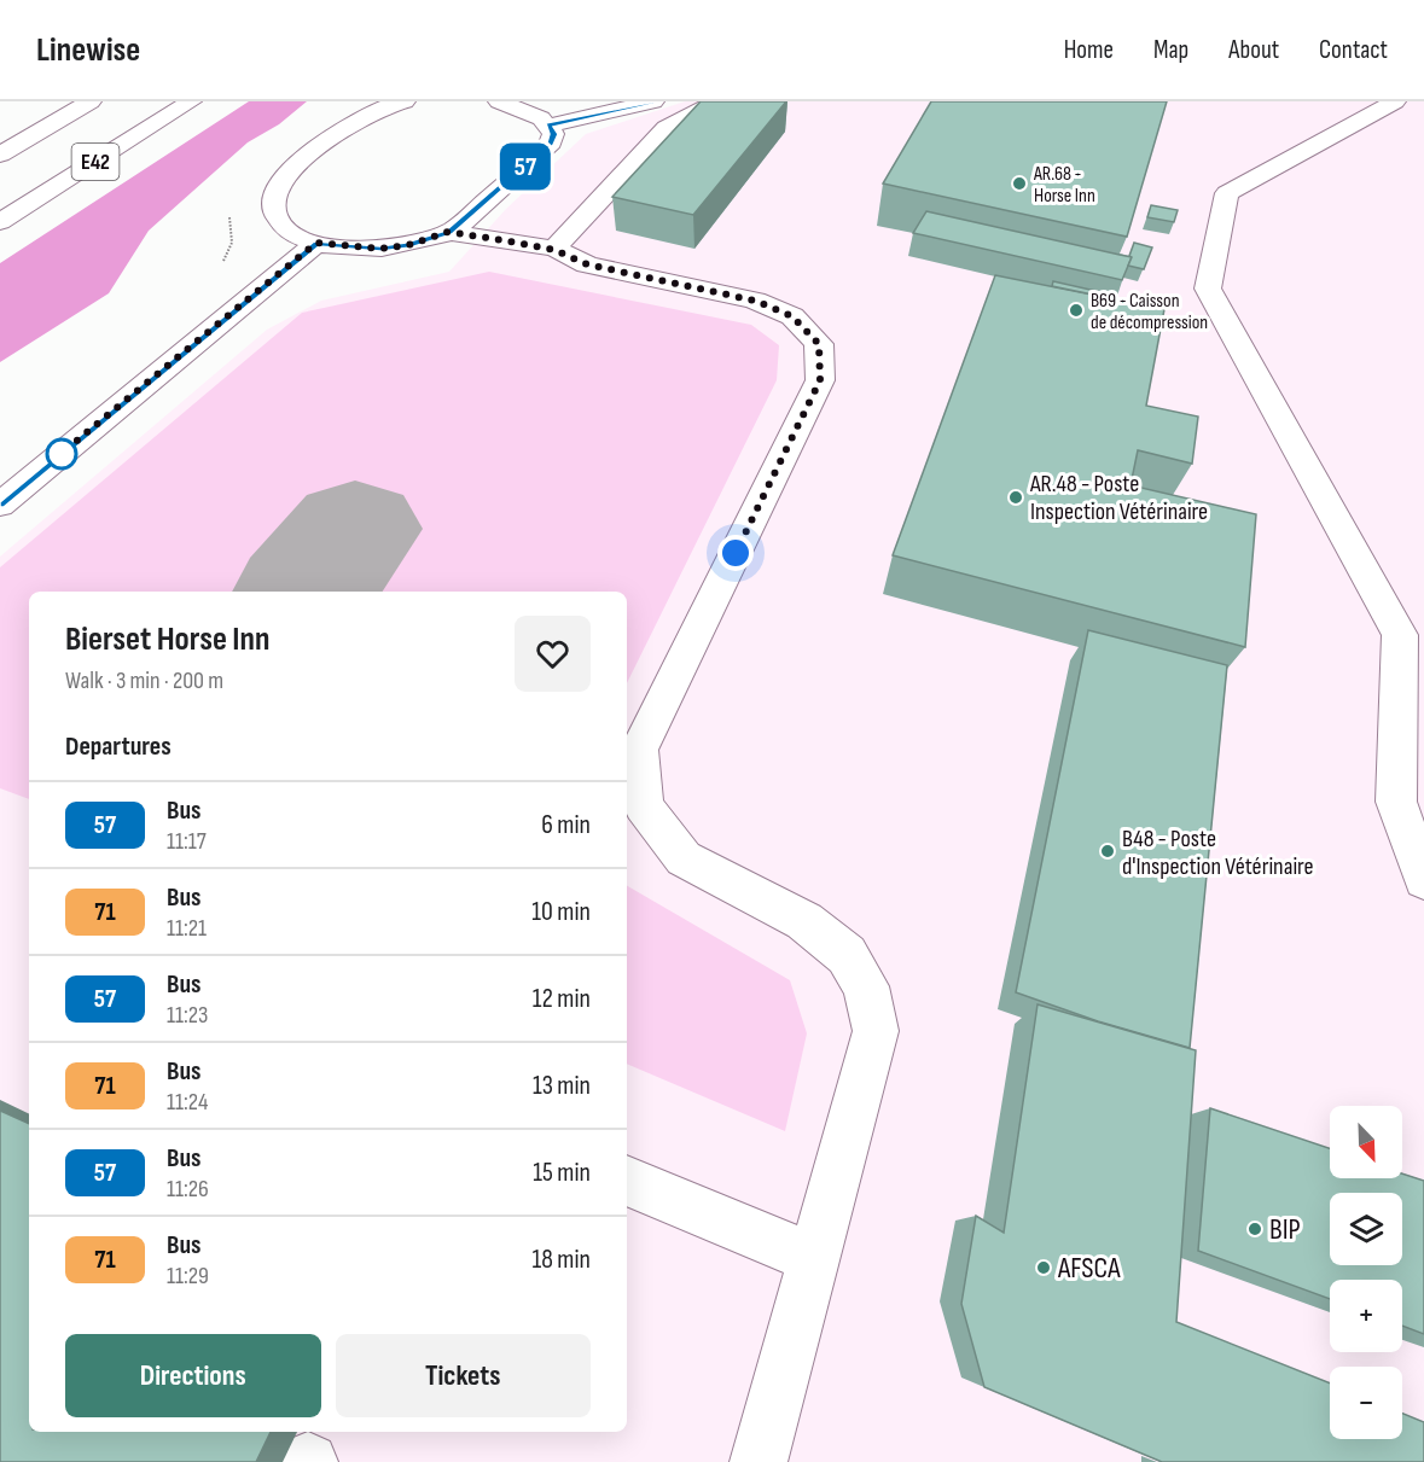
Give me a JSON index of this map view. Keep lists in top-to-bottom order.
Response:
{
  "streets": {
    "main road": ["E42"]
  },
  "places": [
    "AR.68 - Horse Inn",
    "B69 - Caisson de décompression",
    "AR.48 - Poste Inspection Vétérinaire",
    "B48 - Poste d'Inspection Vétérinaire",
    "BIP",
    "AFSCA"
  ],
  "lines": ["bus line 57"],
  "north": "bottom right",
  "page": {
    "header": "Linewise",
    "nav": [
      "Home",
      "Map",
      "About",
      "Contact"
    ],
    "on_map": "57",
    "heading": [
      ["Bierset Horse Inn", "Walk · 3 min · 200 m"],
      "Departures"
    ],
    "list": [
      {
        "mark": "57",
        "name": "Bus",
        "note": "11:17",
        "value": "6 min"
      },
      {
        "mark": "71",
        "name": "Bus",
        "note": "11:21",
        "value": "10 min"
      },
      {
        "mark": "57",
        "name": "Bus",
        "note": "11:23",
        "value": "12 min"
      },
      {
        "mark": "71",
        "name": "Bus",
        "note": "11:24",
        "value": "13 min"
      },
      {
        "mark": "57",
        "name": "Bus",
        "note": "11:26",
        "value": "15 min"
      },
      {
        "mark": "71",
        "name": "Bus",
        "note": "11:29",
        "value": "18 min"
      }
    ],
    "map_buttons": ["+", "−"],
    "buttons": ["Directions", "Tickets"]
  }
}
